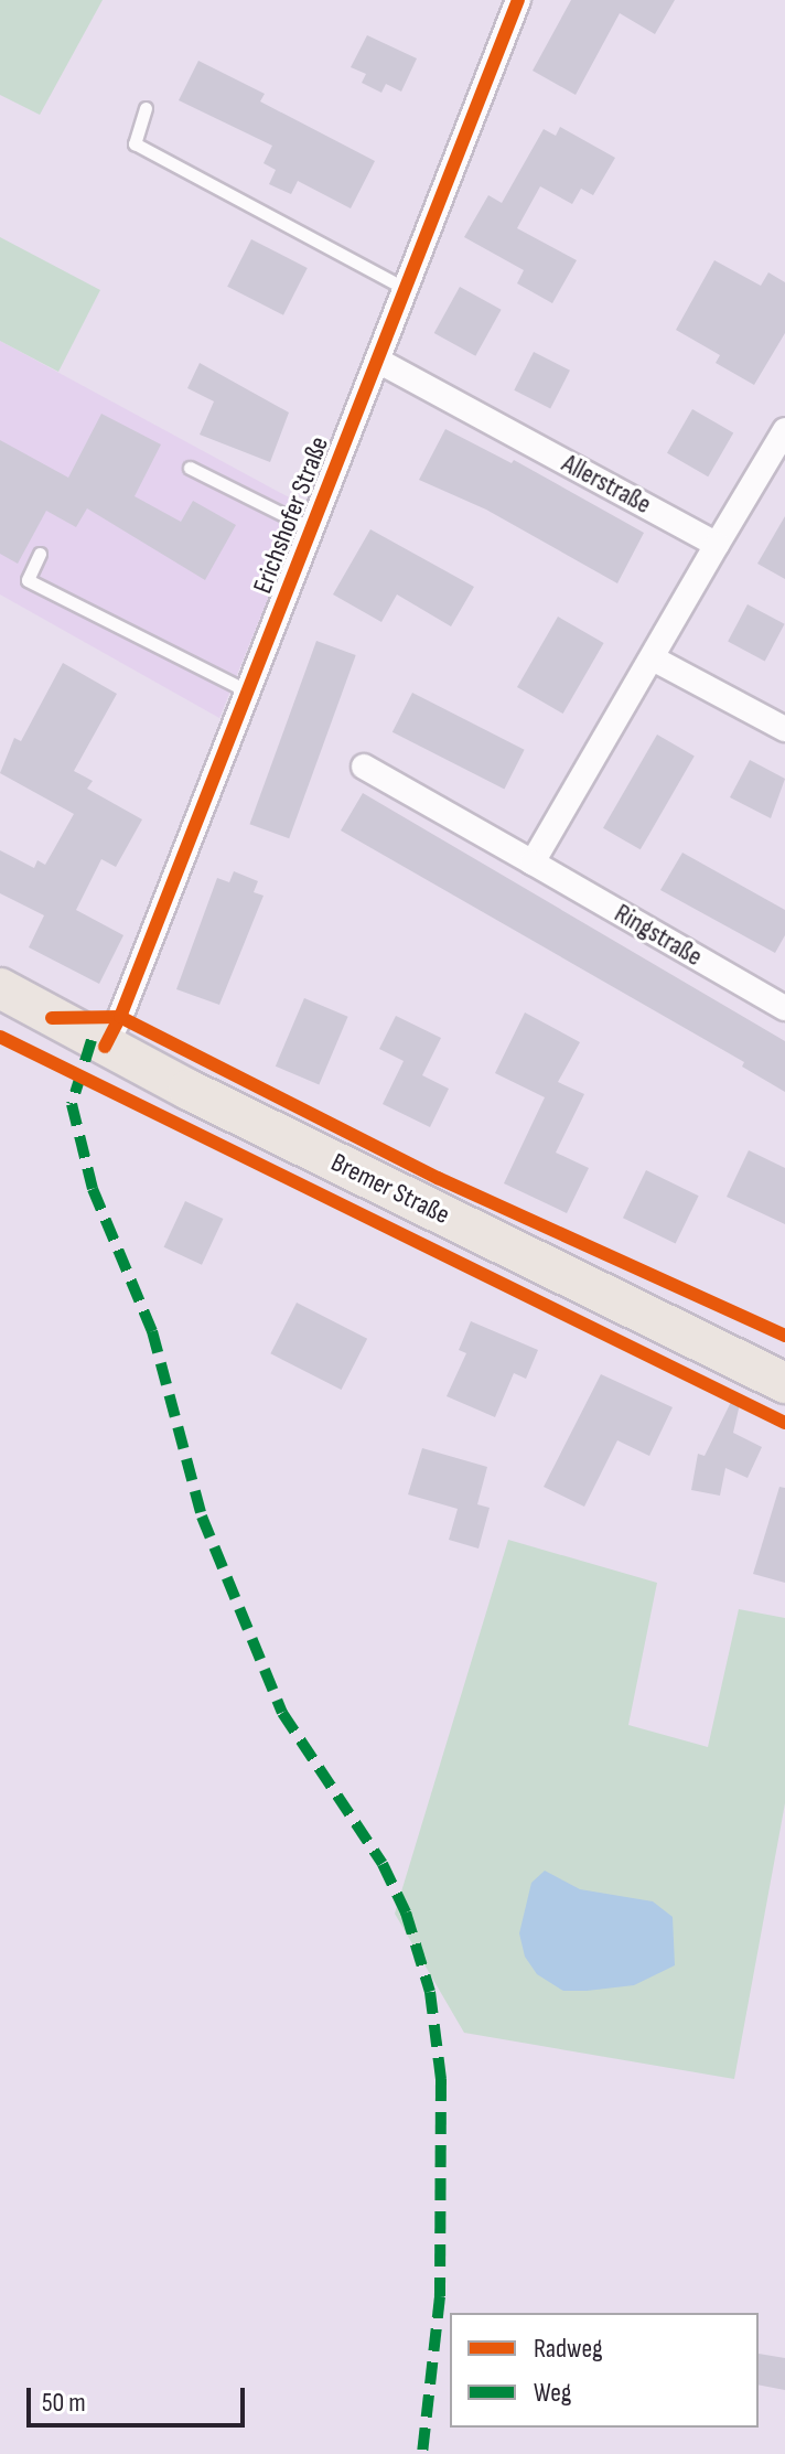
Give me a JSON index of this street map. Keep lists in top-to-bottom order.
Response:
{
  "streets": {
    "main road": ["Bremer Straße"],
    "street": ["Allerstraße", "Erichshofer Straße", "Ringstraße"]
  },
  "crossings": [
    ["Allerstraße", "Erichshofer Straße"],
    ["Erichshofer Straße", "Bremer Straße"]
  ],
  "legend": ["Radweg", "Weg"],
  "scale_bar": "50 m"
}
